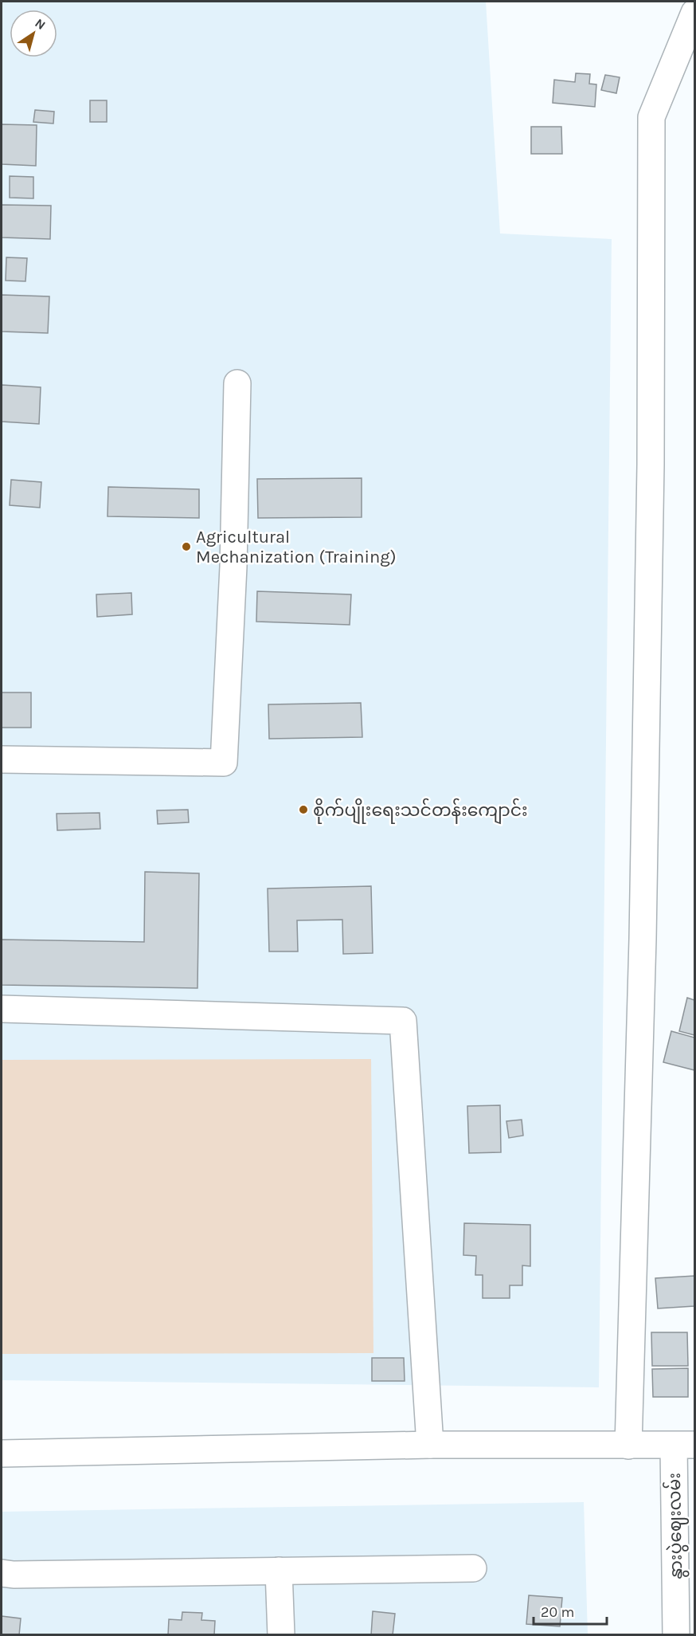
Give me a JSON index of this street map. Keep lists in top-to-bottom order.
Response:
{
  "streets": {
    "main road": ["နွားပွဲဈေးလမ်း"]
  },
  "places": ["Agricultural Mechanization (Training)", "စိုက်ပျိုးရေးသင်တန်းကျောင်း"],
  "scale_bar": "20 m",
  "north": "top right"
}
